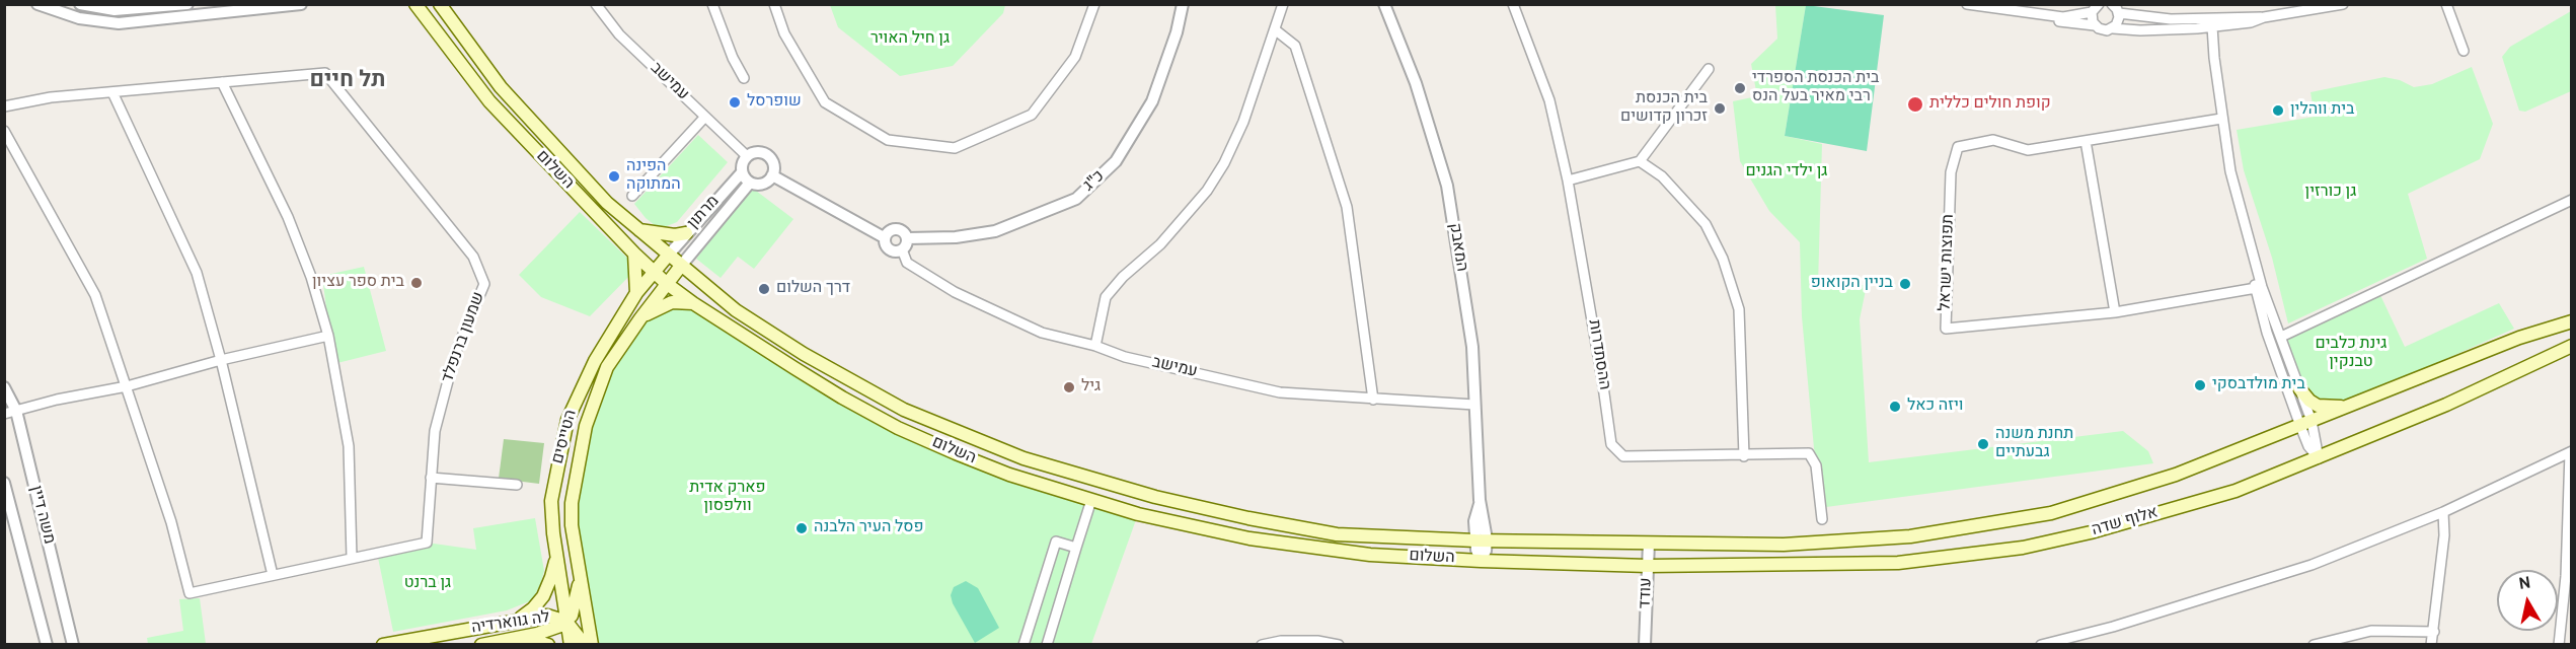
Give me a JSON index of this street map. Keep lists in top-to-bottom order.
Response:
{
  "streets": {
    "main road": [
      "השלום",
      "הטייסים",
      "אלוף שדה",
      "לה גווארדיה"
    ],
    "street": [
      "עמישב",
      "כ\"ג",
      "מרתון",
      "המאבק",
      "תפוצות ישראל",
      "שמעון ברנפלד",
      "ההסתדרות",
      "משה דיין",
      "עודד"
    ]
  },
  "crossings": [
    ["עמישב", "כ\"ג"],
    ["עמישב", "מרתון"],
    ["עמישב", "המאבק"],
    ["השלום", "מרתון"],
    ["השלום", "המאבק"],
    ["השלום", "הטייסים"],
    ["השלום", "אלוף שדה"],
    ["השלום", "עודד"],
    ["מרתון", "הטייסים"],
    ["הטייסים", "לה גווארדיה"],
    ["אלוף שדה", "עודד"]
  ],
  "districts": ["תל חיים"],
  "parks": [
    "גן חיל האויר",
    "גן ילדי הגנים",
    "גן כורזין",
    "גינת כלבים טבנקין",
    "פארק אדית וולפסון",
    "גן ברנט"
  ],
  "places": [
    "בית הכנסת הספרדי רבי מאיר בעל הנס",
    "שופרסל",
    "קופת חולים כללית",
    "בית הכנסת זכרון קדושים",
    "בית ווהלין",
    "הפינה המתוקה",
    "בית ספר עציון",
    "בניין הקואופ",
    "דרך השלום",
    "בית מולדבסקי",
    "גיל",
    "ויזה כאל",
    "תחנת משנה גבעתיים",
    "פסל העיר הלבנה"
  ],
  "north": "top"
}
